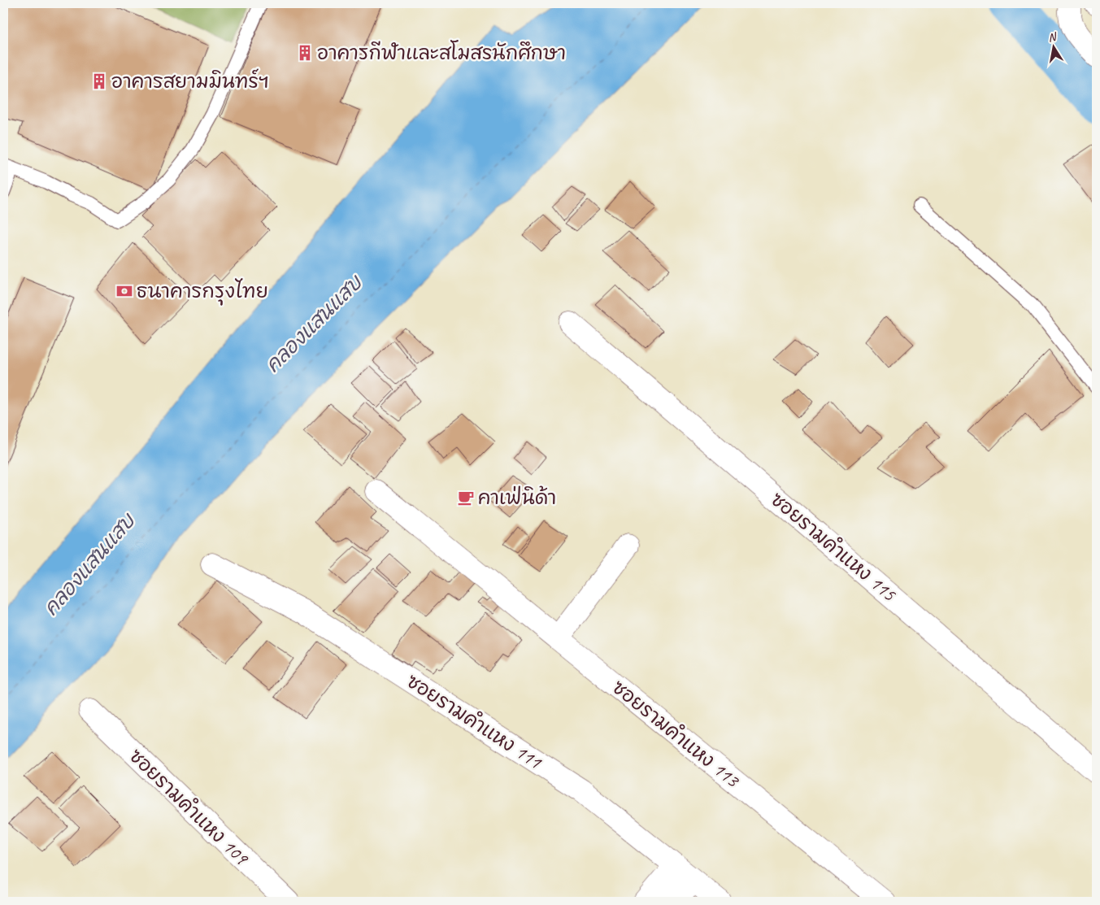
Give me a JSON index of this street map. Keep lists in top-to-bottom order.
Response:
{
  "streets": {
    "street": [
      "ซอยรามคำแหง 115",
      "ซอยรามคำแหง 111",
      "ซอยรามคำแหง 113",
      "ซอยรามคำแหง 109"
    ]
  },
  "water": ["คลองแสนแสบ"],
  "places": {
    "building": ["อาคารกีฬาและสโมสรนักศึกษา", "อาคารสยามมินทร์ฯ"],
    "bank": ["ธนาคารกรุุงไทย"],
    "cafe": ["คาเฟ่นิด้า"]
  },
  "north": "top"
}
